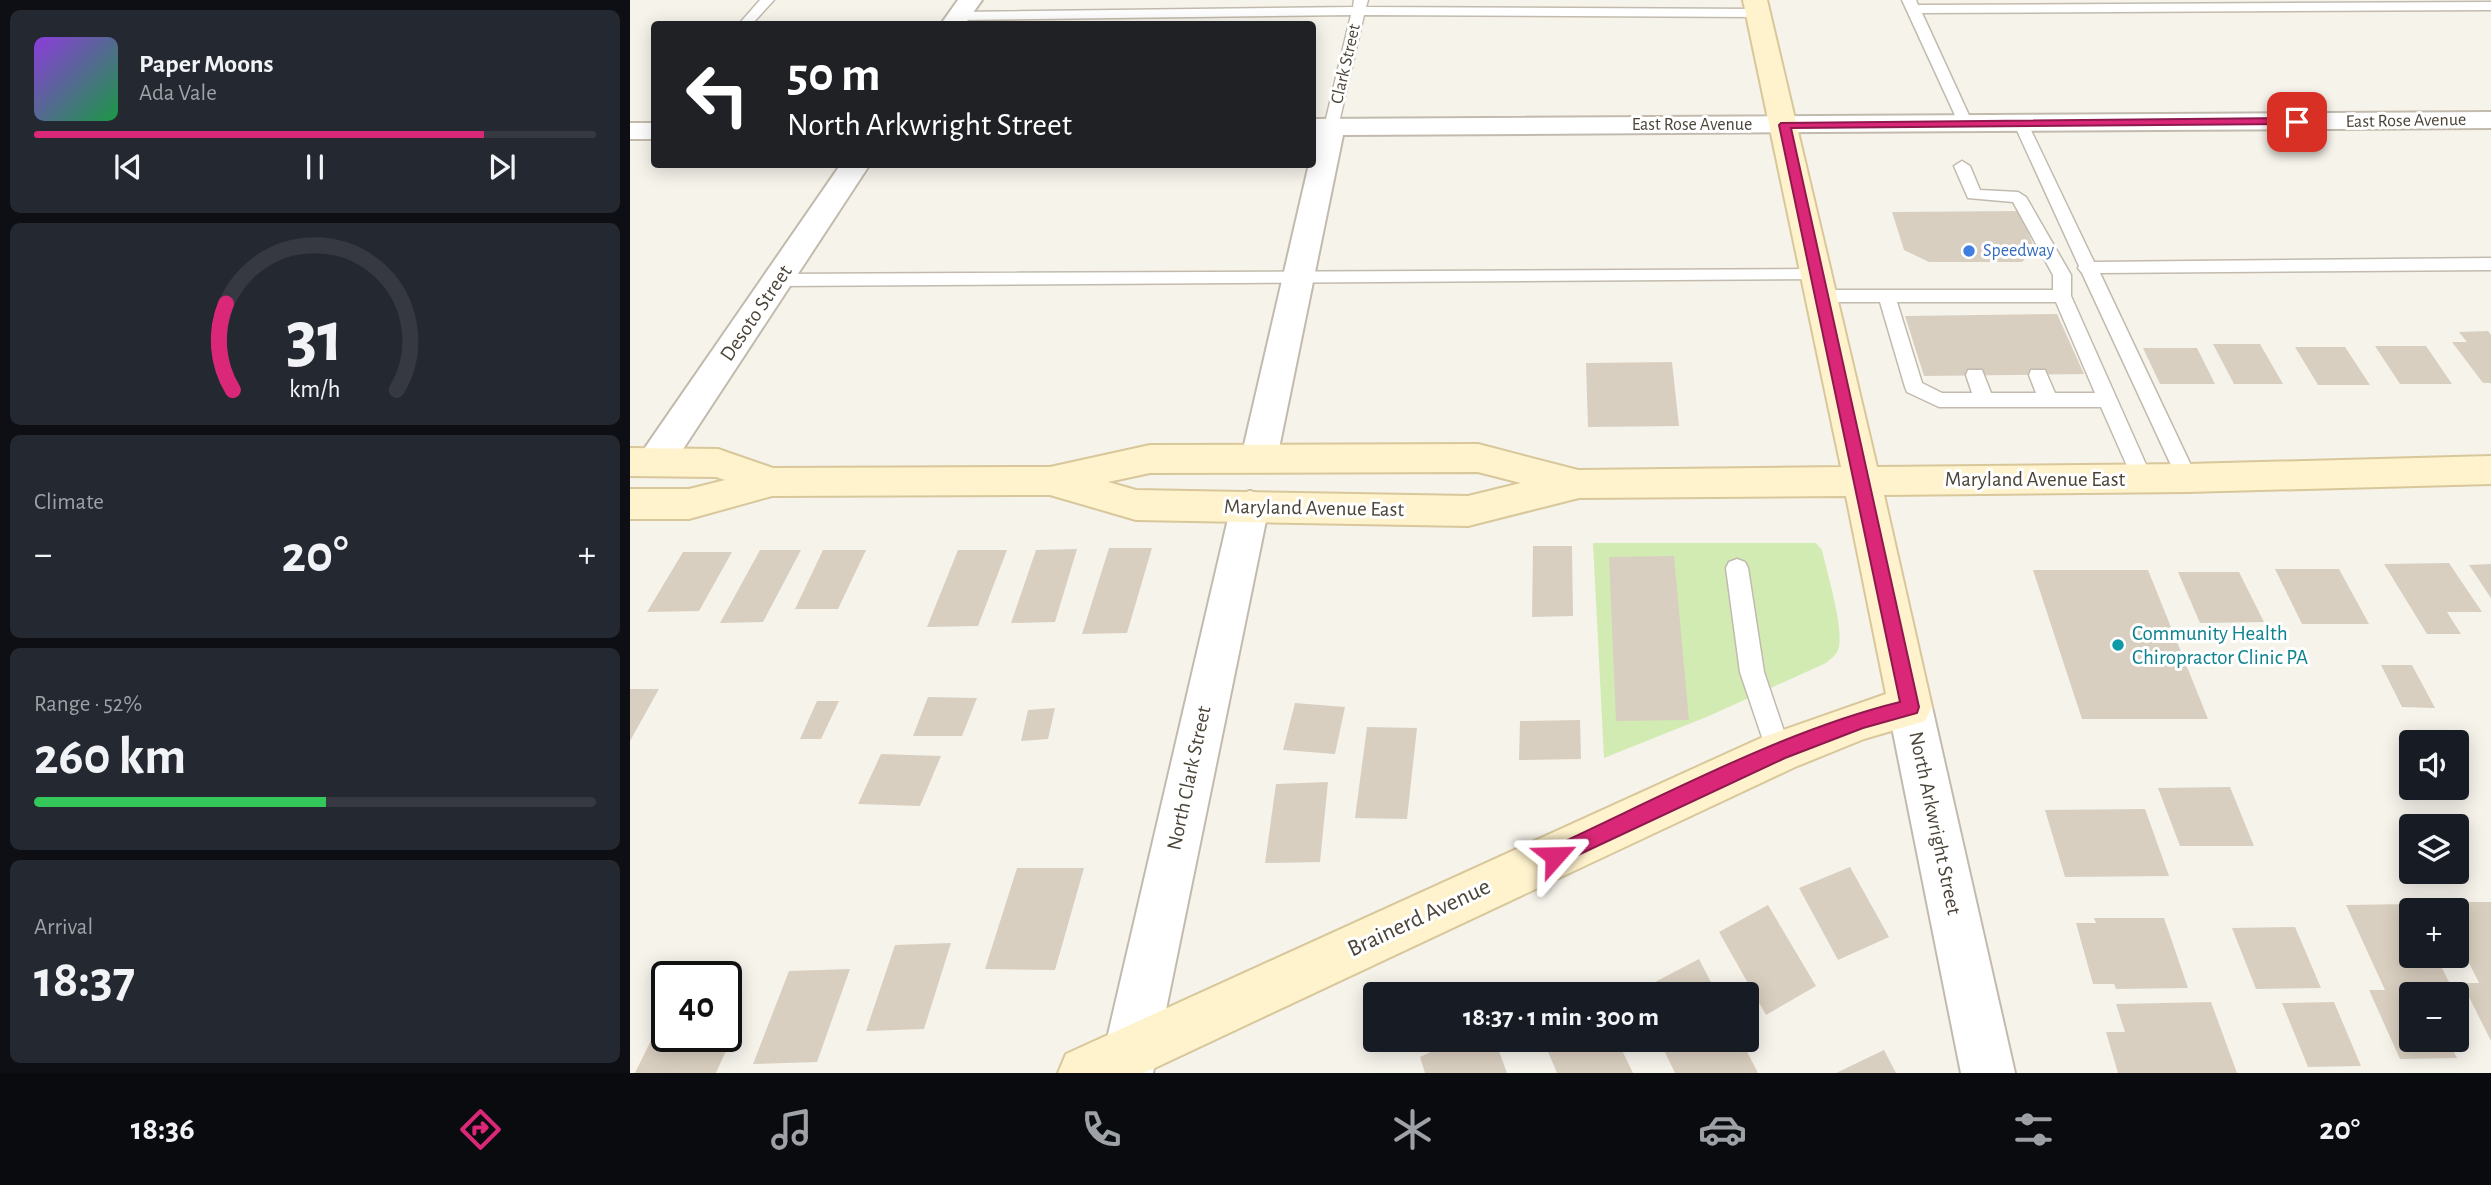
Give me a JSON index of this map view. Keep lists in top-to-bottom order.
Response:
{
  "streets": {
    "main road": ["Maryland Avenue East", "North Arkwright Street", "Brainerd Avenue"],
    "street": ["East Rose Avenue", "Desoto Street", "North Clark Street"],
    "lane": ["Clark Street"]
  },
  "crossings": [
    ["Clark Street", "East Rose Avenue"],
    ["East Rose Avenue", "North Arkwright Street"],
    ["Desoto Street", "Maryland Avenue East"],
    ["Maryland Avenue East", "North Clark Street"],
    ["Maryland Avenue East", "North Arkwright Street"],
    ["North Clark Street", "Brainerd Avenue"],
    ["North Arkwright Street", "Brainerd Avenue"]
  ],
  "places": ["Speedway", "Community Health Chiropractor Clinic PA"],
  "page": {
    "turn": ["50 m", "North Arkwright Street"],
    "song": ["Paper Moons", "Ada Vale"],
    "tile": [
      "Climate",
      ["Range · 52%", "260 km"],
      ["Arrival", "18:37"]
    ],
    "heat": ["−", "20°", "+"],
    "map_buttons": ["+", "−"],
    "limit": "40",
    "trip": "18:37 · 1 min · 300 m",
    "tabs": ["18:36", "20°"],
    "gauge": ["31", "km/h"]
  }
}
